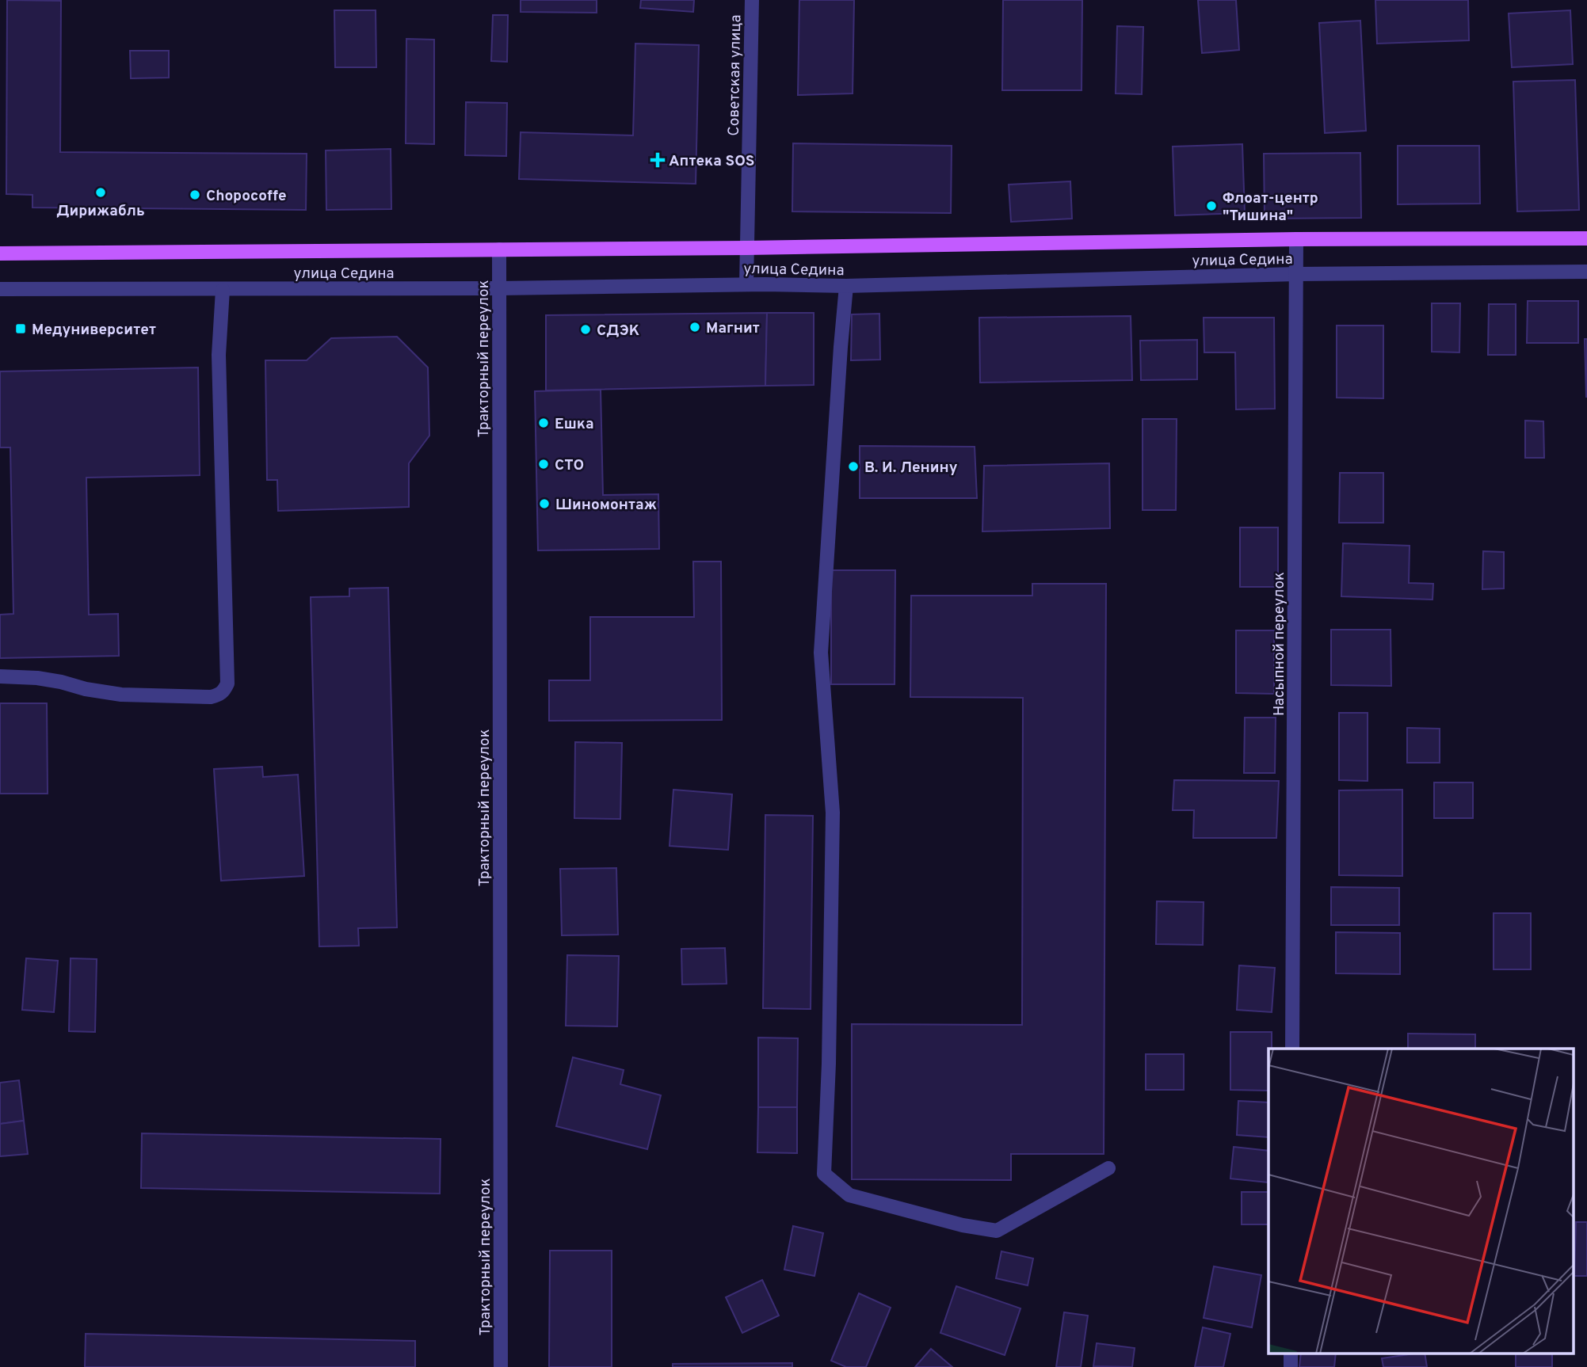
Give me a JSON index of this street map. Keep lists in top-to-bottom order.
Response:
{
  "streets": {
    "main road": ["улица Седина"],
    "street": ["Советская улица", "Тракторный переулок", "Насыпной переулок"]
  },
  "crossings": [
    ["Советская улица", "улица Седина"],
    ["улица Седина", "Тракторный переулок"],
    ["улица Седина", "Насыпной переулок"]
  ],
  "places": {
    "health": ["Аптека SOS"],
    "other": [
      "Дирижабль",
      "Chopocoffe",
      "Флоат-центр \"Тишина\"",
      "Магнит",
      "СДЭК",
      "Ешка",
      "СТО",
      "В. И. Ленину",
      "Шиномонтаж"
    ],
    "transit": ["Медуниверситет"]
  }
}
